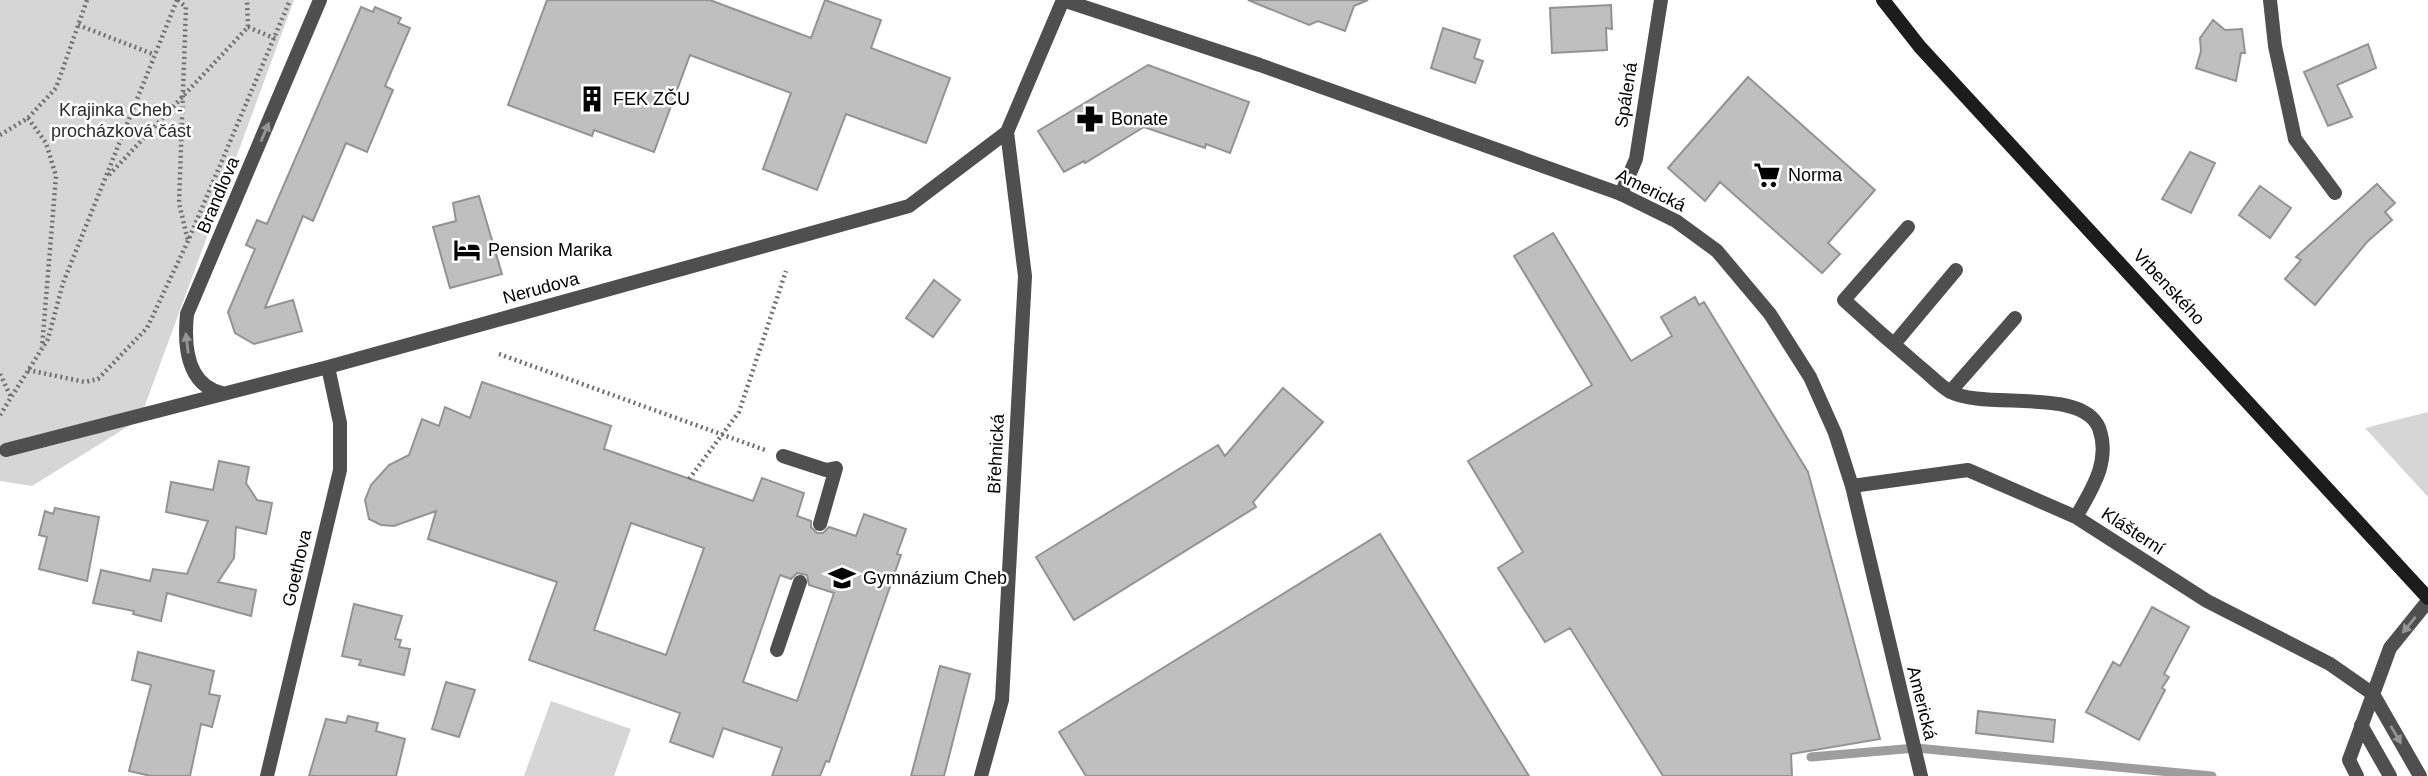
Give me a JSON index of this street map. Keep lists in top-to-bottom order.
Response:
{
  "streets": {
    "main road": ["Vrbenského"],
    "street": [
      "Spálená",
      "Americká",
      "Brandlova",
      "Nerudova",
      "Břehnická",
      "Klášterní",
      "Goethova"
    ]
  },
  "crossings": [
    ["Spálená", "Americká"],
    ["Americká", "Nerudova"],
    ["Americká", "Klášterní"],
    ["Brandlova", "Nerudova"],
    ["Nerudova", "Břehnická"],
    ["Nerudova", "Goethova"]
  ],
  "one_way": ["Brandlova"],
  "parks": ["Krajinka Cheb - procházková část"],
  "places": {
    "building": ["FEK ZČU"],
    "pharmacy": ["Bonate"],
    "supermarket": ["Norma"],
    "hotel": ["Pension Marika"],
    "school or university": ["Gymnázium Cheb"]
  }
}
